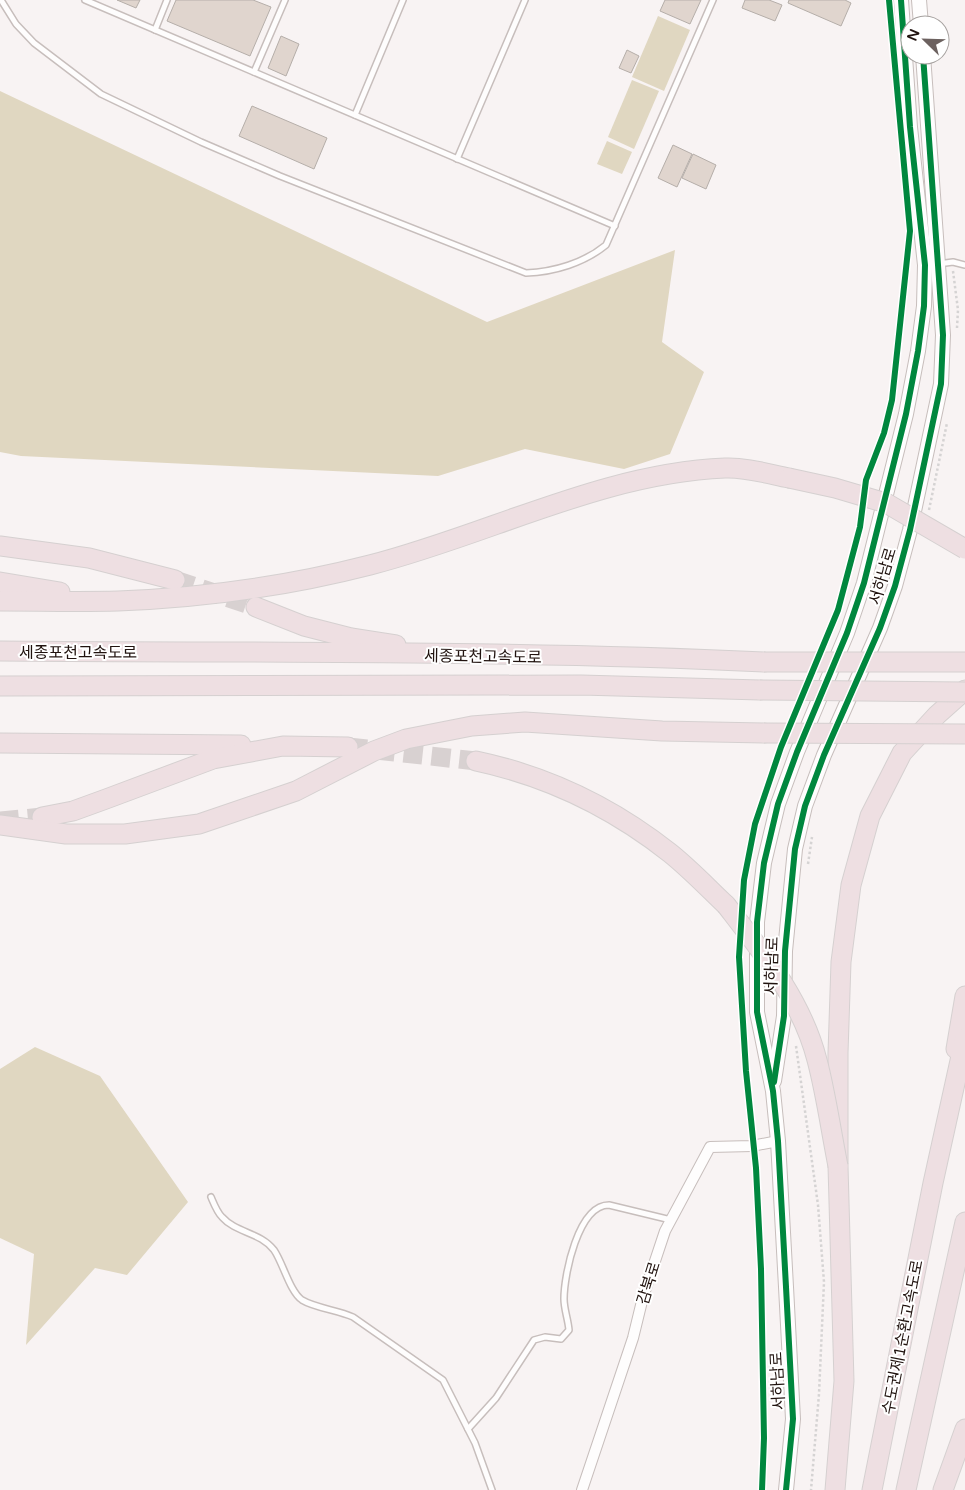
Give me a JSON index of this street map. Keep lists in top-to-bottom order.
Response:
{
  "streets": {
    "highway": ["세종포천고속도로", "수도권제1순환고속도로"],
    "main road": ["서하남로"],
    "street": ["감북로"]
  },
  "crossings": [
    ["서하남로", "감북로"]
  ],
  "north": "top left"
}
